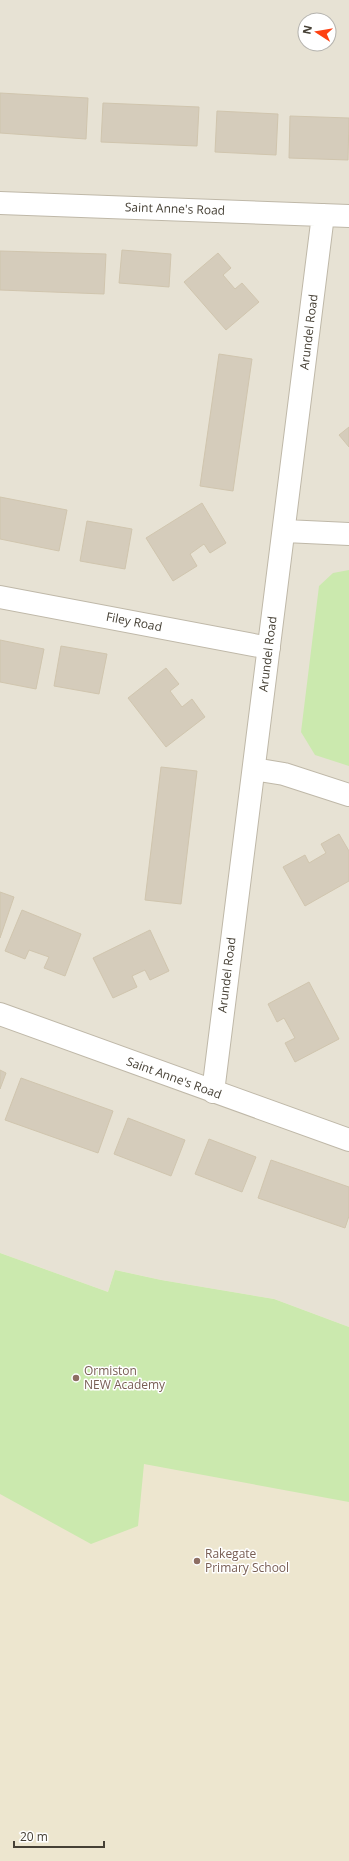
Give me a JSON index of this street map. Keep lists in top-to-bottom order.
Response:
{
  "streets": {
    "street": ["Saint Anne's Road", "Arundel Road", "Filey Road"]
  },
  "crossings": [
    ["Saint Anne's Road", "Arundel Road"],
    ["Arundel Road", "Filey Road"]
  ],
  "places": ["Ormiston NEW Academy", "Rakegate Primary School"],
  "scale_bar": "20 m",
  "north": "left"
}
